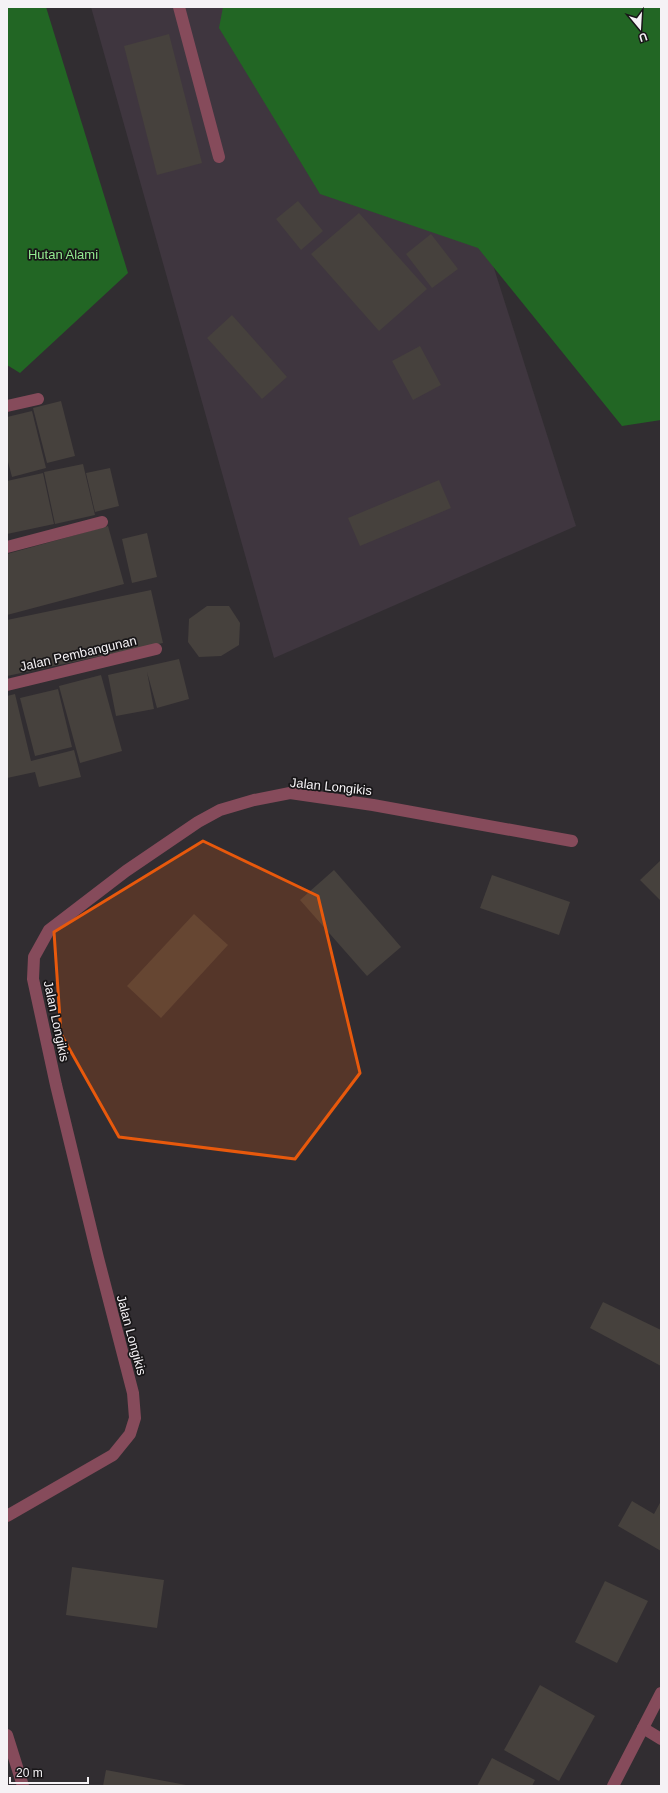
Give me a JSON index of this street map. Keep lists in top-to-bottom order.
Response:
{
  "streets": {
    "street": ["Jalan Pembangunan", "Jalan Longikis"]
  },
  "parks": ["Hutan Alami"],
  "scale_bar": "20 m",
  "north": "bottom"
}
